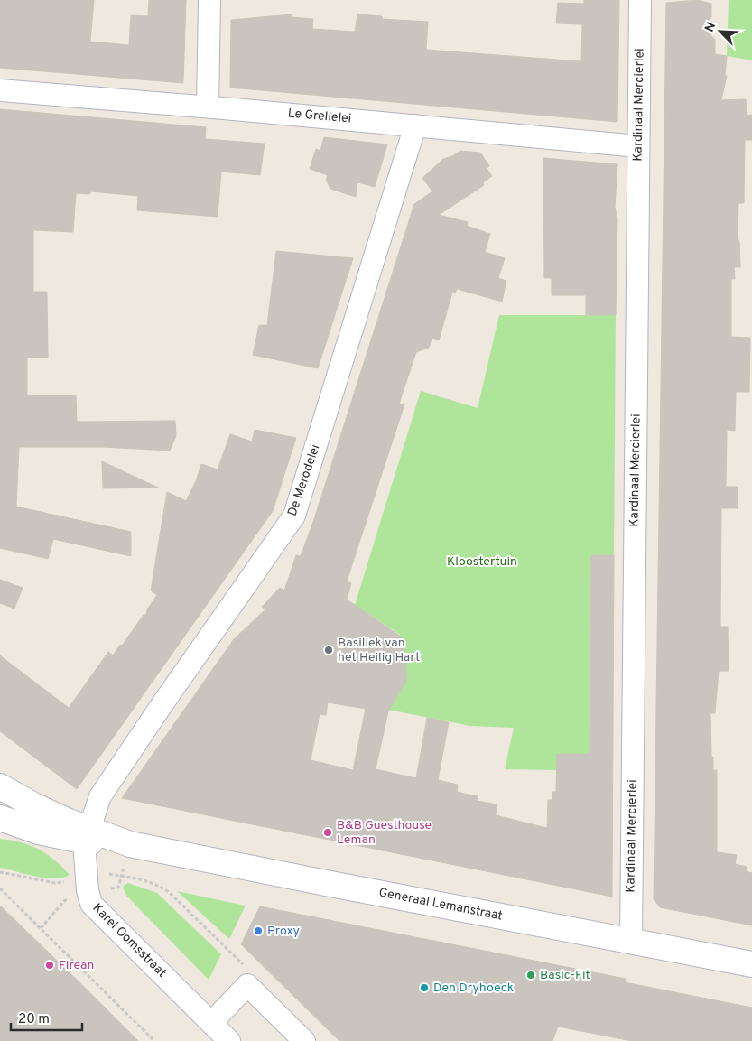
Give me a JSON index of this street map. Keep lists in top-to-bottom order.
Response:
{
  "streets": {
    "main road": ["Generaal Lemanstraat"],
    "street": [
      "Kardinaal Mercierlei",
      "Le Grellelei",
      "De Merodelei",
      "Karel Oomsstraat"
    ]
  },
  "crossings": [
    ["Kardinaal Mercierlei", "Le Grellelei"],
    ["Kardinaal Mercierlei", "Generaal Lemanstraat"],
    ["Le Grellelei", "De Merodelei"],
    ["De Merodelei", "Generaal Lemanstraat"],
    ["De Merodelei", "Karel Oomsstraat"],
    ["Generaal Lemanstraat", "Karel Oomsstraat"]
  ],
  "parks": ["Kloostertuin"],
  "places": [
    "Basiliek van het Heilig Hart",
    "B&B Guesthouse Leman",
    "Proxy",
    "Firean",
    "Basic-Fit",
    "Den Dryhoeck"
  ],
  "scale_bar": "20 m",
  "north": "top left"
}
